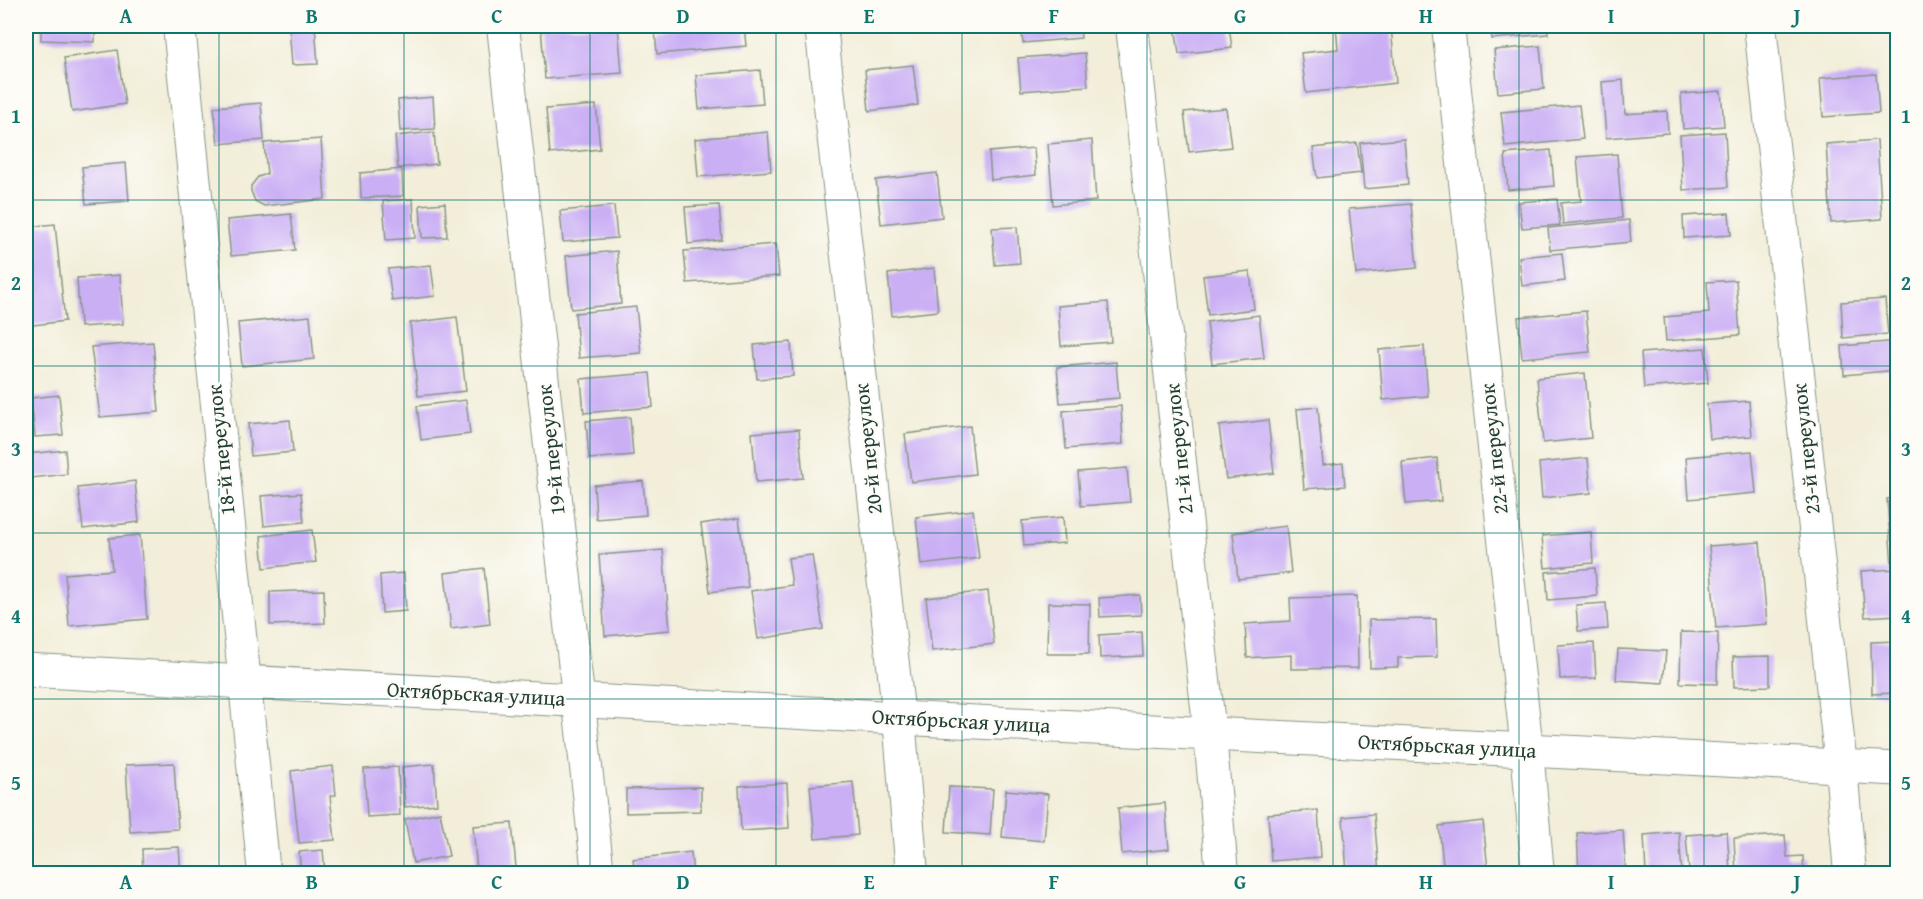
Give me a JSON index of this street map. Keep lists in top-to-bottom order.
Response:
{
  "streets": {
    "street": [
      "20-й переулок",
      "21-й переулок",
      "22-й переулок",
      "23-й переулок",
      "18-й переулок",
      "19-й переулок",
      "Октябрьская улица"
    ]
  },
  "crossings": [
    ["20-й переулок", "Октябрьская улица"],
    ["21-й переулок", "Октябрьская улица"],
    ["22-й переулок", "Октябрьская улица"],
    ["23-й переулок", "Октябрьская улица"],
    ["18-й переулок", "Октябрьская улица"],
    ["19-й переулок", "Октябрьская улица"]
  ],
  "grid": {
    "columns": [
      "A",
      "B",
      "C",
      "D",
      "E",
      "F",
      "G",
      "H",
      "I",
      "J"
    ],
    "rows": [
      "1",
      "2",
      "3",
      "4",
      "5"
    ]
  }
}
